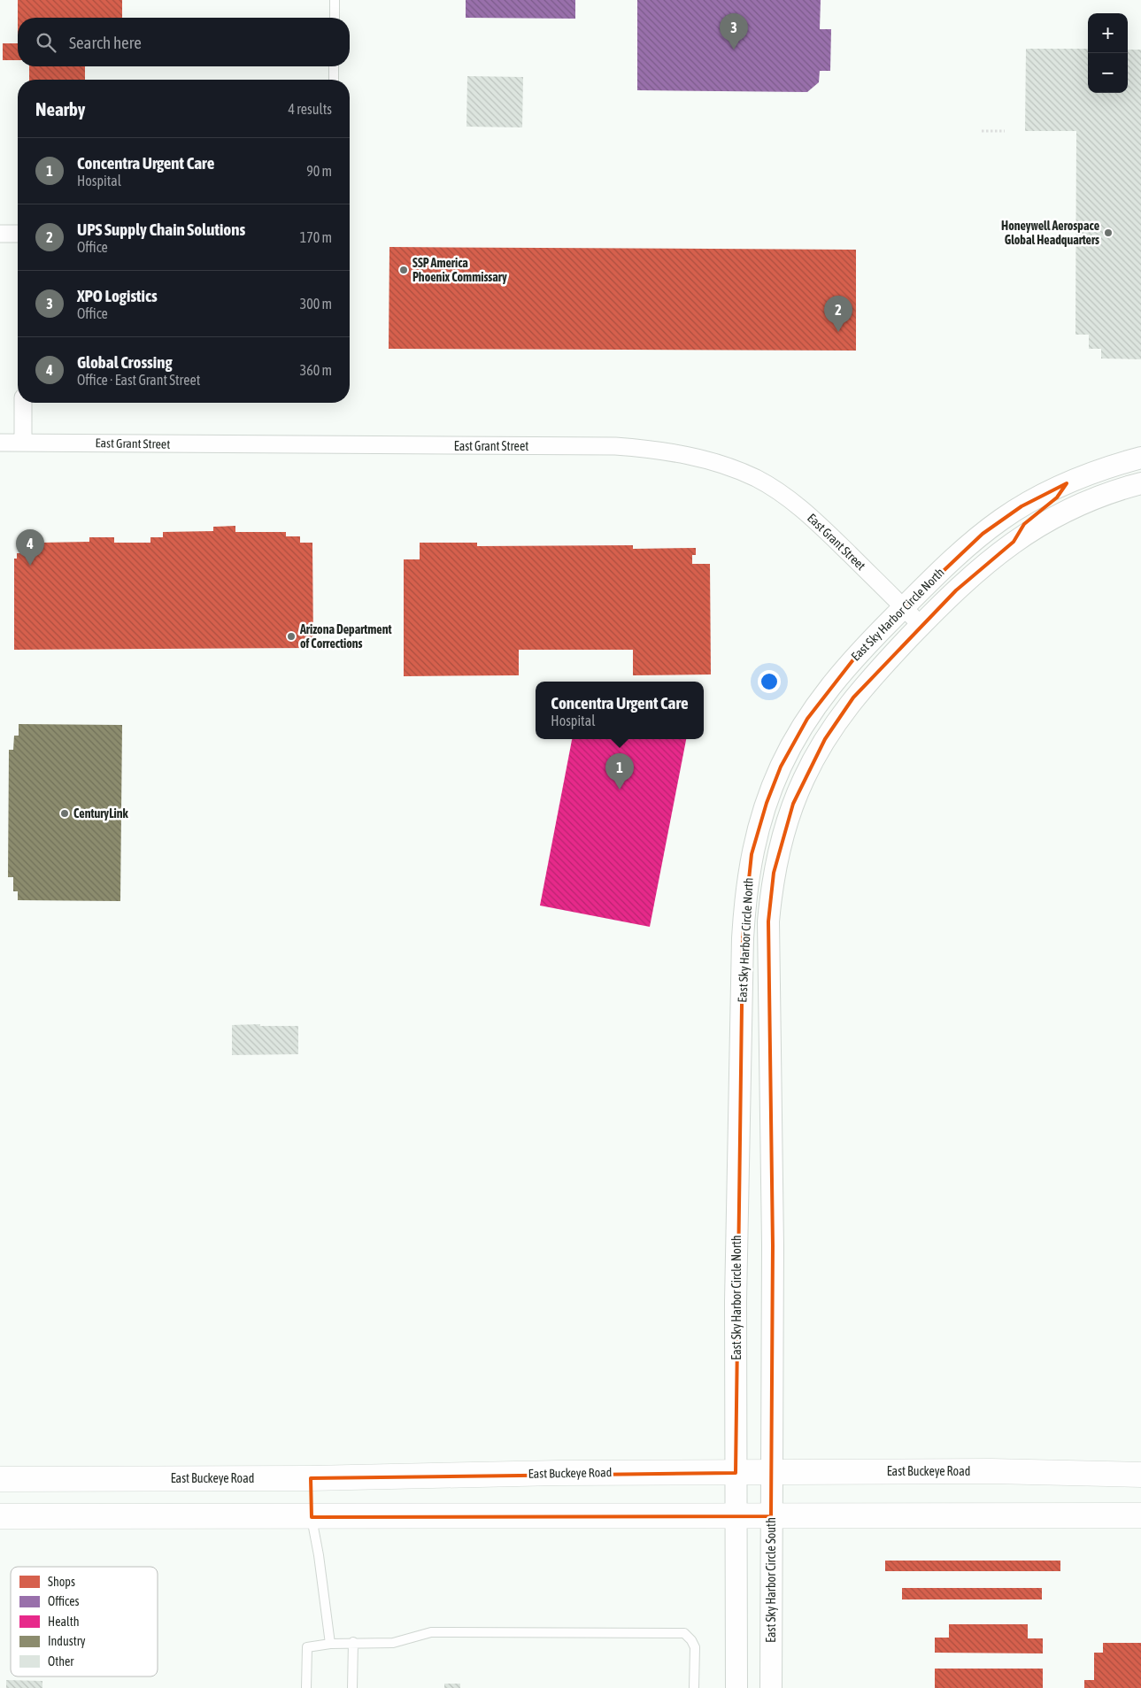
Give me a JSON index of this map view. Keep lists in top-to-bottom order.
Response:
{
  "streets": {
    "main road": ["East Buckeye Road"],
    "street": ["East Grant Street", "East Sky Harbor Circle North", "East Sky Harbor Circle South"]
  },
  "crossings": [
    ["East Grant Street", "East Sky Harbor Circle North"],
    ["East Sky Harbor Circle North", "East Buckeye Road"],
    ["East Sky Harbor Circle North", "East Sky Harbor Circle South"],
    ["East Buckeye Road", "East Sky Harbor Circle South"]
  ],
  "places": [
    "Honeywell Aerospace Global Headquarters",
    "SSP America Phoenix Commissary",
    "Arizona Department of Corrections",
    "CenturyLink"
  ],
  "legend": [
    "Shops",
    "Offices",
    "Health",
    "Industry",
    "Other"
  ],
  "page": {
    "map_buttons": ["+", "−"],
    "pins": [
      "3",
      "2",
      "4",
      "1"
    ],
    "search": "Search here",
    "heading": ["Nearby", "4 results"],
    "list": [
      {
        "mark": "1",
        "name": "Concentra Urgent Care",
        "note": "Hospital",
        "value": "90 m"
      },
      {
        "mark": "2",
        "name": "UPS Supply Chain Solutions",
        "note": "Office",
        "value": "170 m"
      },
      {
        "mark": "3",
        "name": "XPO Logistics",
        "note": "Office",
        "value": "300 m"
      },
      {
        "mark": "4",
        "name": "Global Crossing",
        "note": "Office · East Grant Street",
        "value": "360 m"
      }
    ],
    "popup": ["Concentra Urgent Care", "Hospital"]
  }
}
